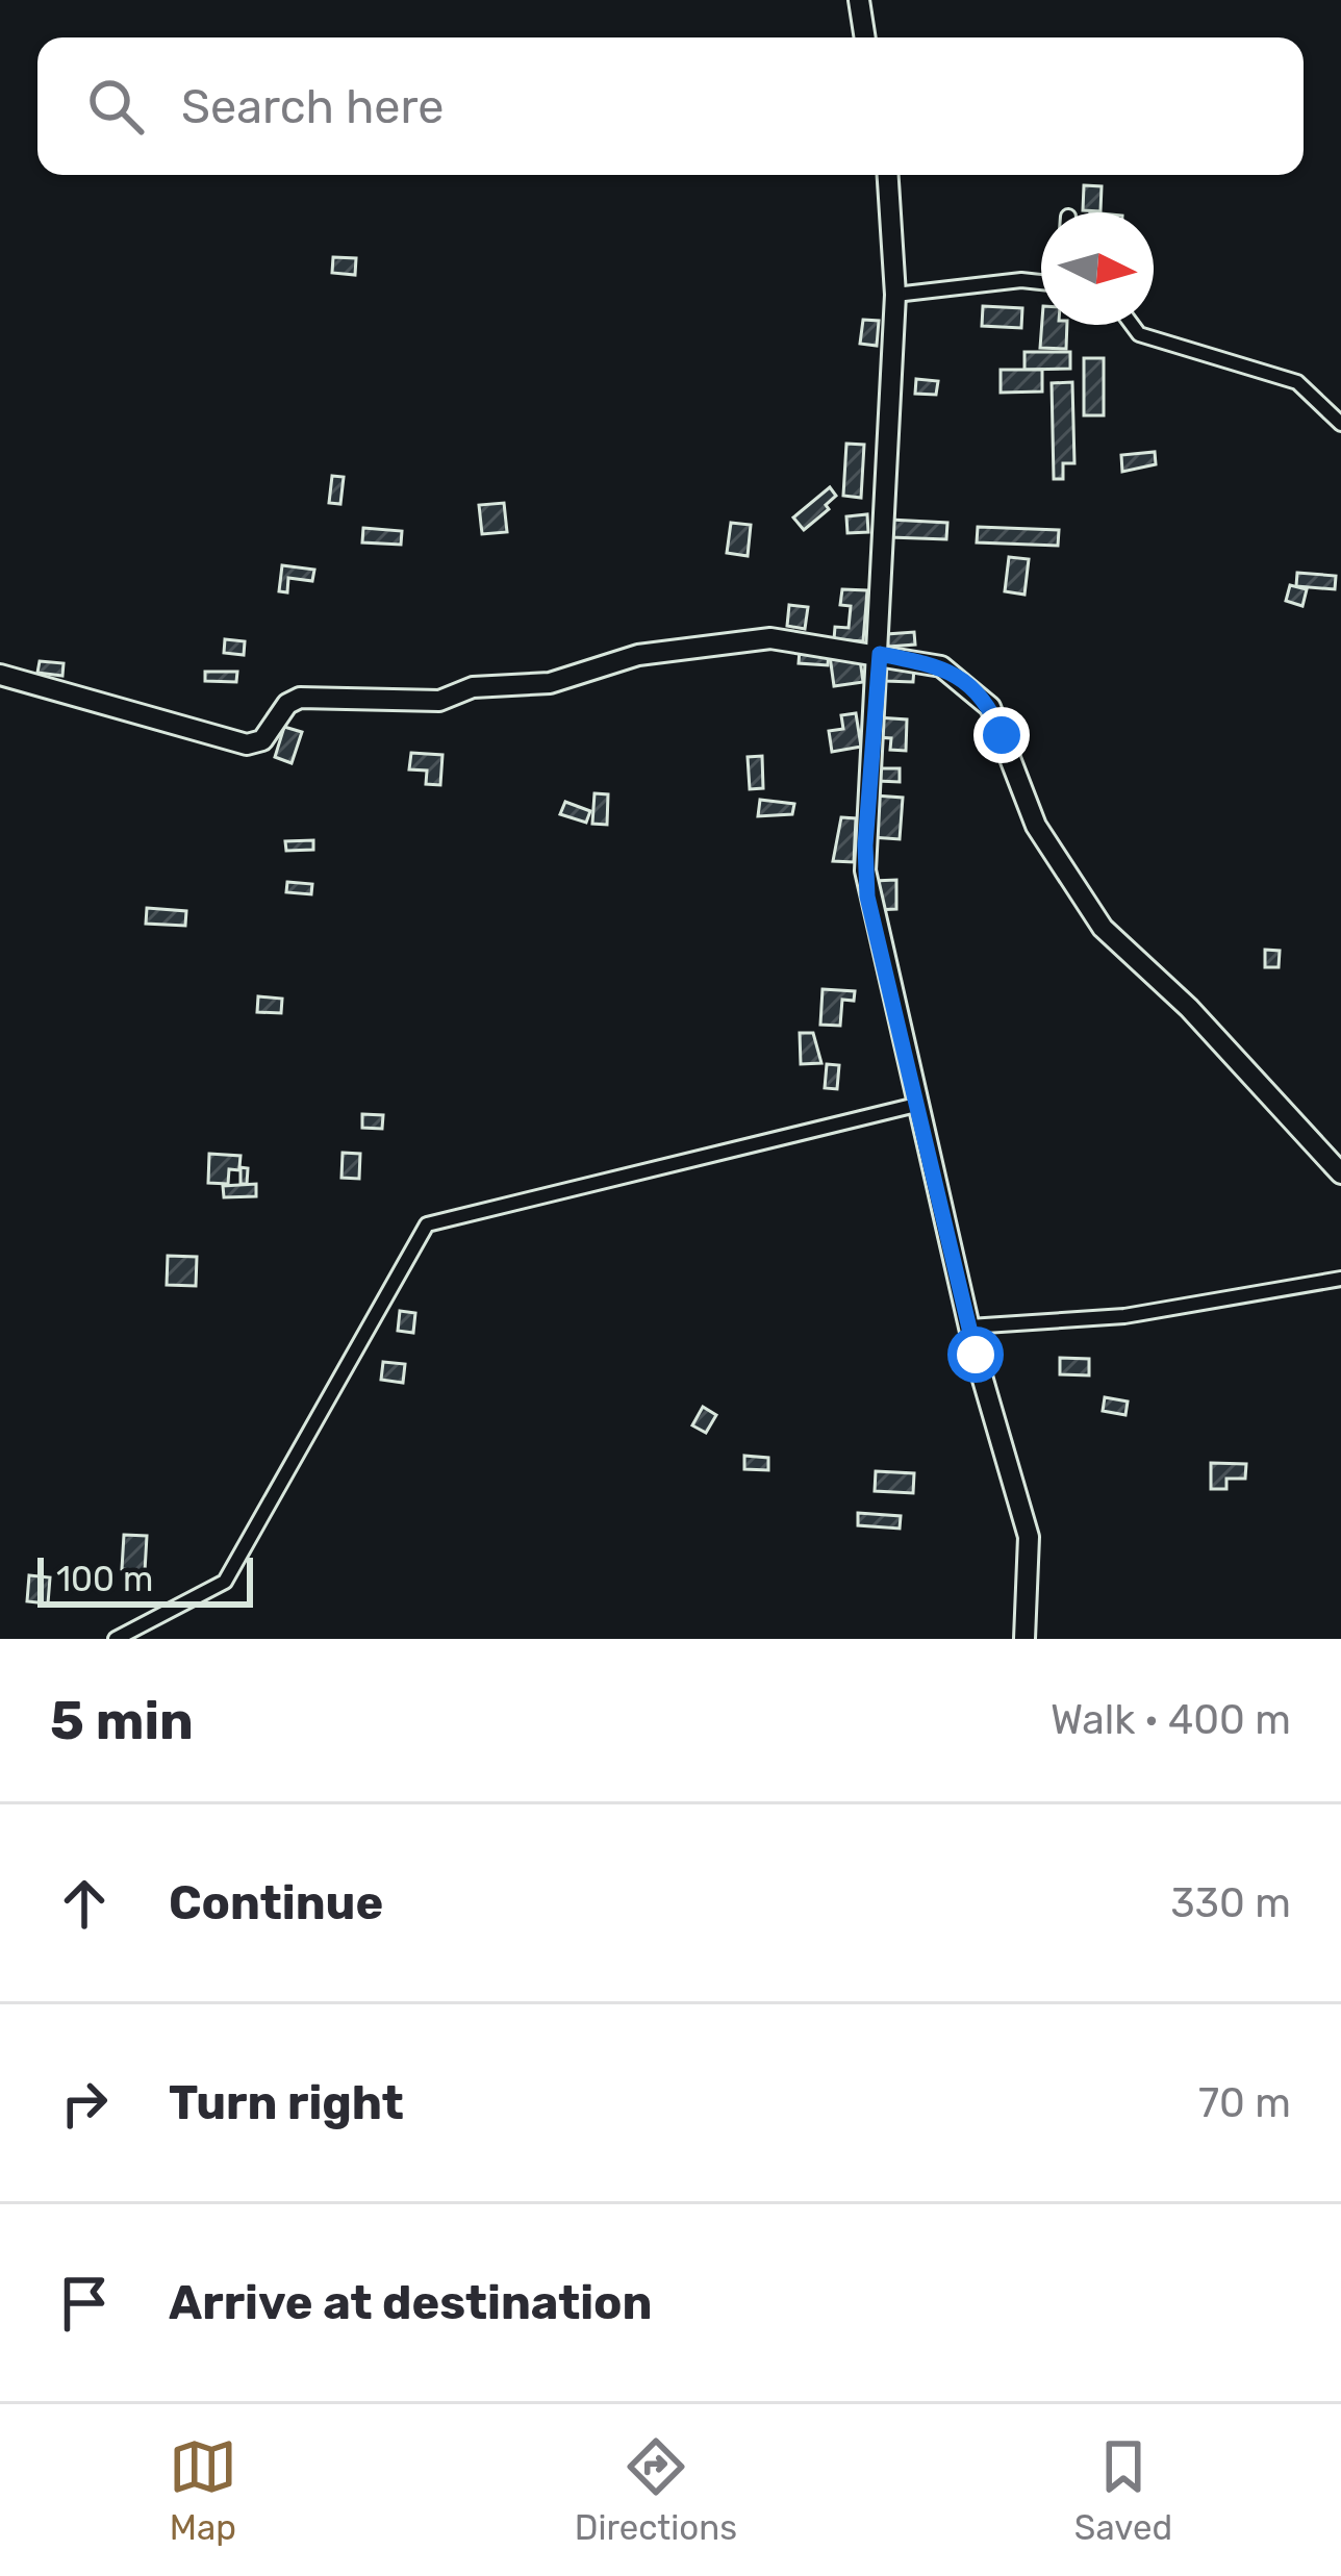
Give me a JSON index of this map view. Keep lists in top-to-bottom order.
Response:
{
  "scale_bar": "100 m",
  "north": "right",
  "page": {
    "search": "Search here",
    "scale": "100 m",
    "heading": ["5 min", "Walk · 400 m"],
    "list": [
      ["Continue", "330 m"],
      ["Turn right", "70 m"],
      "Arrive at destination"
    ],
    "nav": ["Map", "Directions", "Saved"]
  }
}
